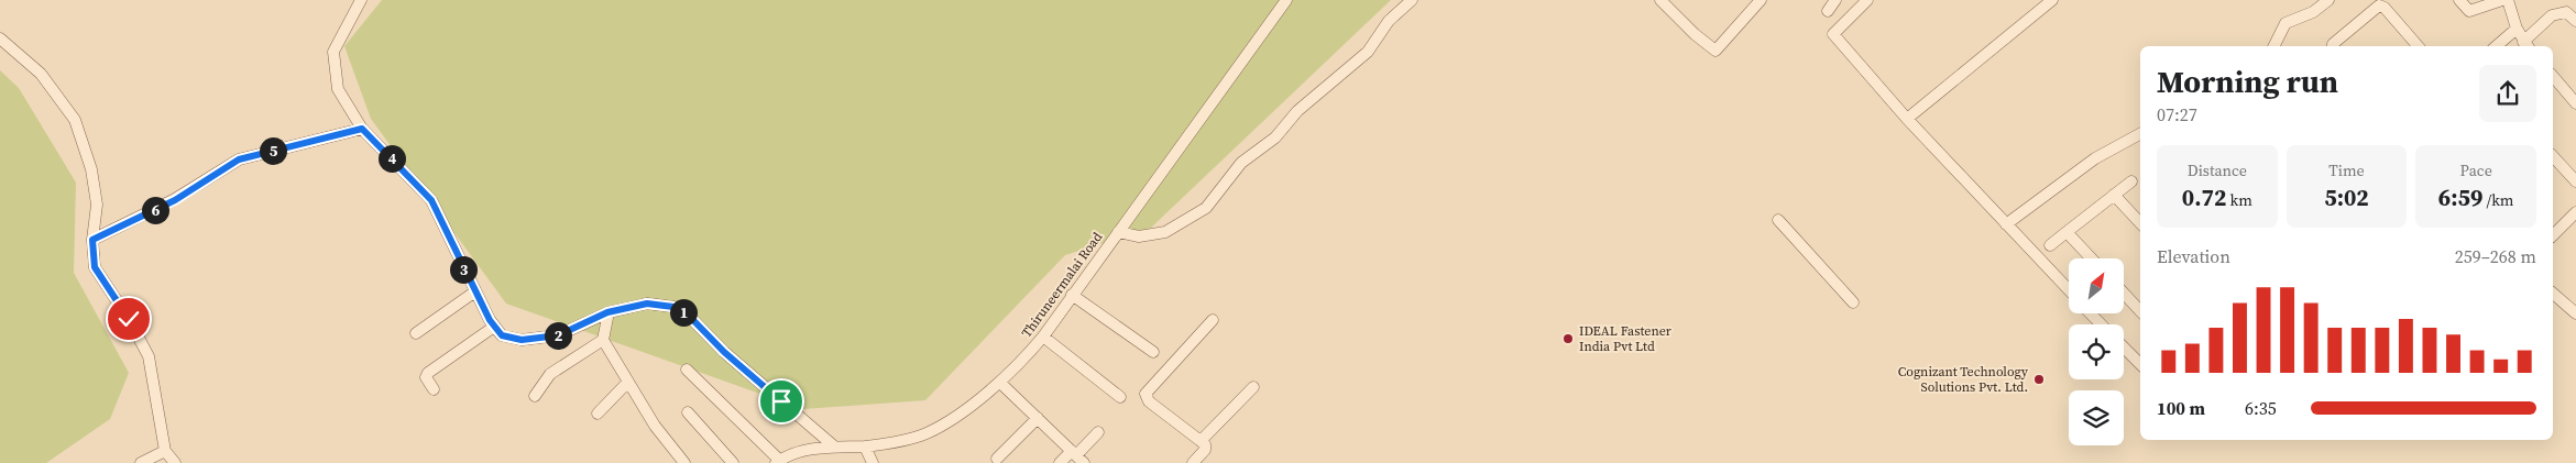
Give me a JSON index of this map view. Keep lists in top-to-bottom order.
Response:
{
  "streets": {
    "street": ["Thiruneermalai Road"]
  },
  "places": ["IDEAL Fastener India Pvt Ltd", "Cognizant Technology Solutions Pvt. Ltd."],
  "north": "top right",
  "page": {
    "heading": ["Morning run", "07:27"],
    "pins": [
      "5",
      "4",
      "6",
      "3",
      "1",
      "2"
    ],
    "stats": [
      ["Distance", "0.72 km"],
      ["Time", "5:02"],
      ["Pace", "6:59 /km"]
    ],
    "chart": ["Elevation", "259–268 m"],
    "list": [
      {
        "name": "100 m",
        "note": "6:35"
      }
    ]
  }
}
